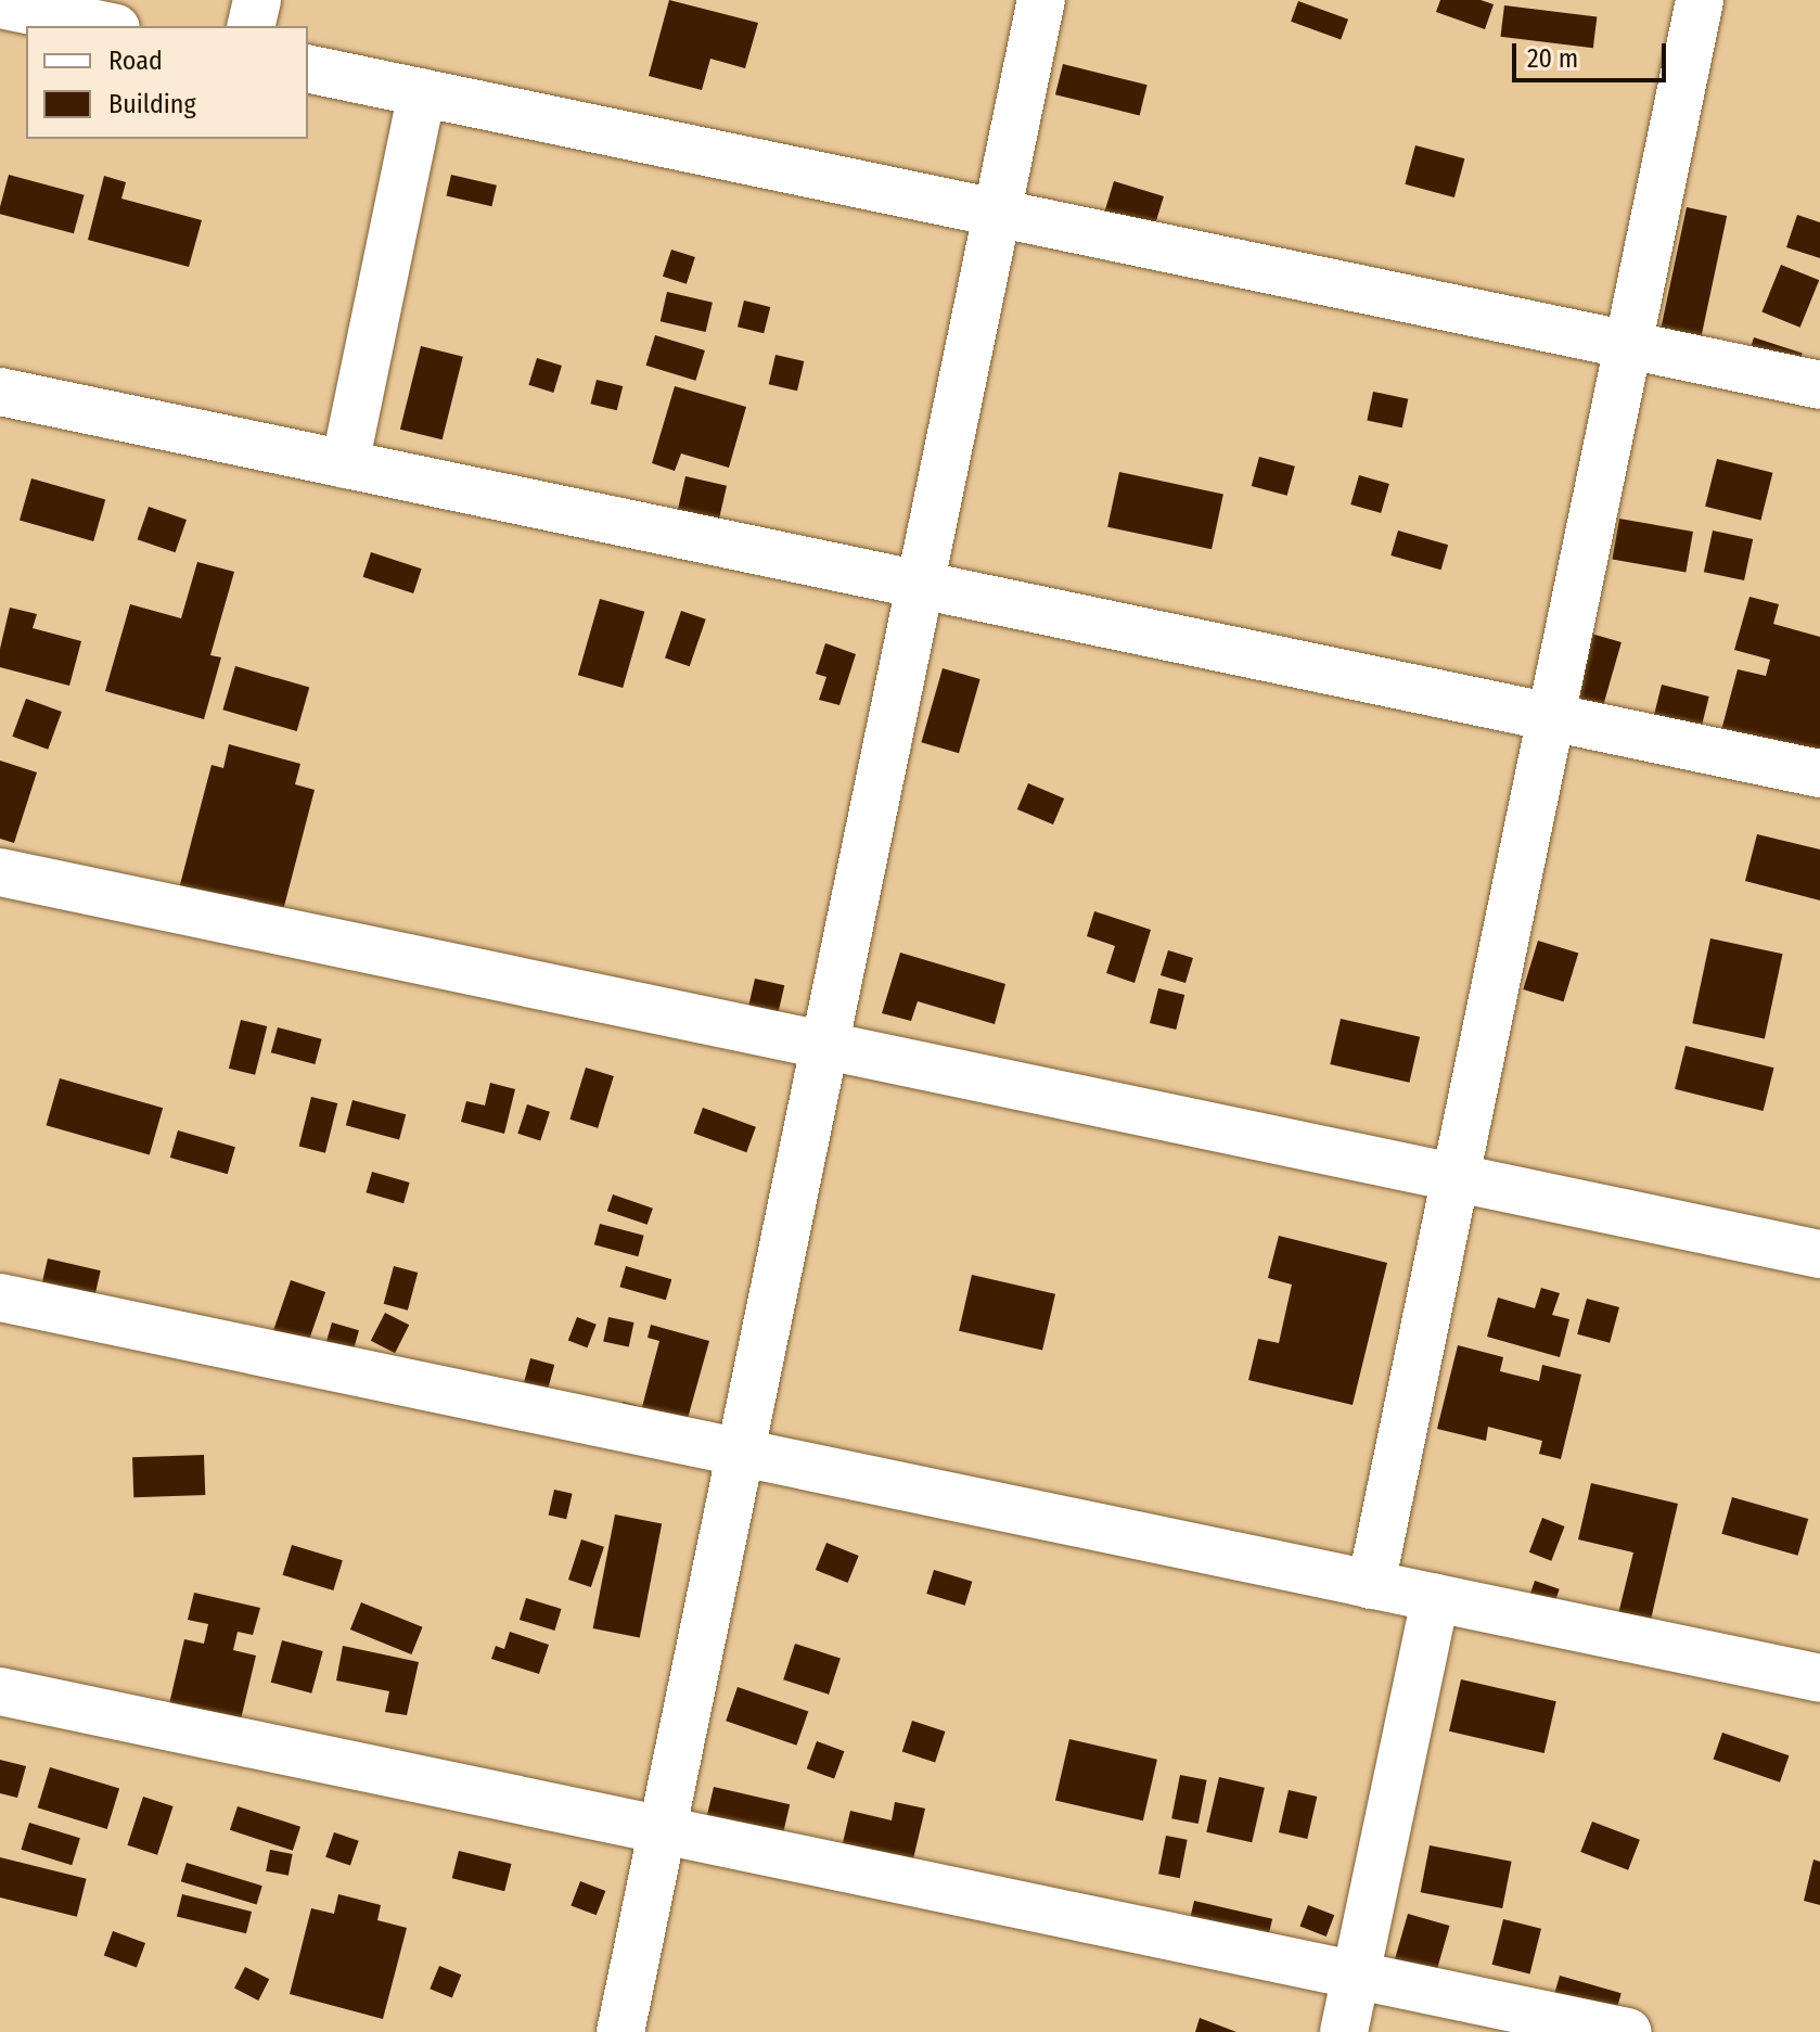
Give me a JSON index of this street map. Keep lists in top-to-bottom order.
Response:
{
  "legend": ["Road", "Building"],
  "scale_bar": "20 m"
}
